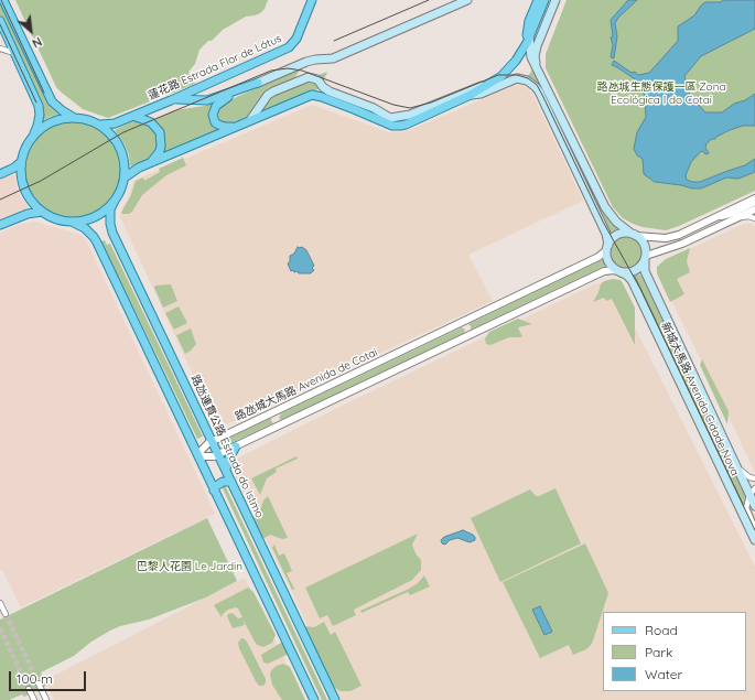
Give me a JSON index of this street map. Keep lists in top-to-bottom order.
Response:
{
  "streets": {
    "main road": ["蓮花路 Estrada Flor de Lótus", "新城大馬路 Avenida Cidade Nova", "路氹連貫公路 Estrada do Istmo"],
    "street": ["路氹城大馬路 Avenida de Cotai"]
  },
  "crossings": [
    ["蓮花路 Estrada Flor de Lótus", "路氹連貫公路 Estrada do Istmo"],
    ["路氹城大馬路 Avenida de Cotai", "新城大馬路 Avenida Cidade Nova"],
    ["路氹城大馬路 Avenida de Cotai", "路氹連貫公路 Estrada do Istmo"]
  ],
  "parks": ["路氹城生態保護一區 Zona Ecológica I do Cotai", "巴黎人花園 Le Jardin"],
  "legend": ["Road", "Park", "Water"],
  "scale_bar": "100 m",
  "north": "bottom right"
}
